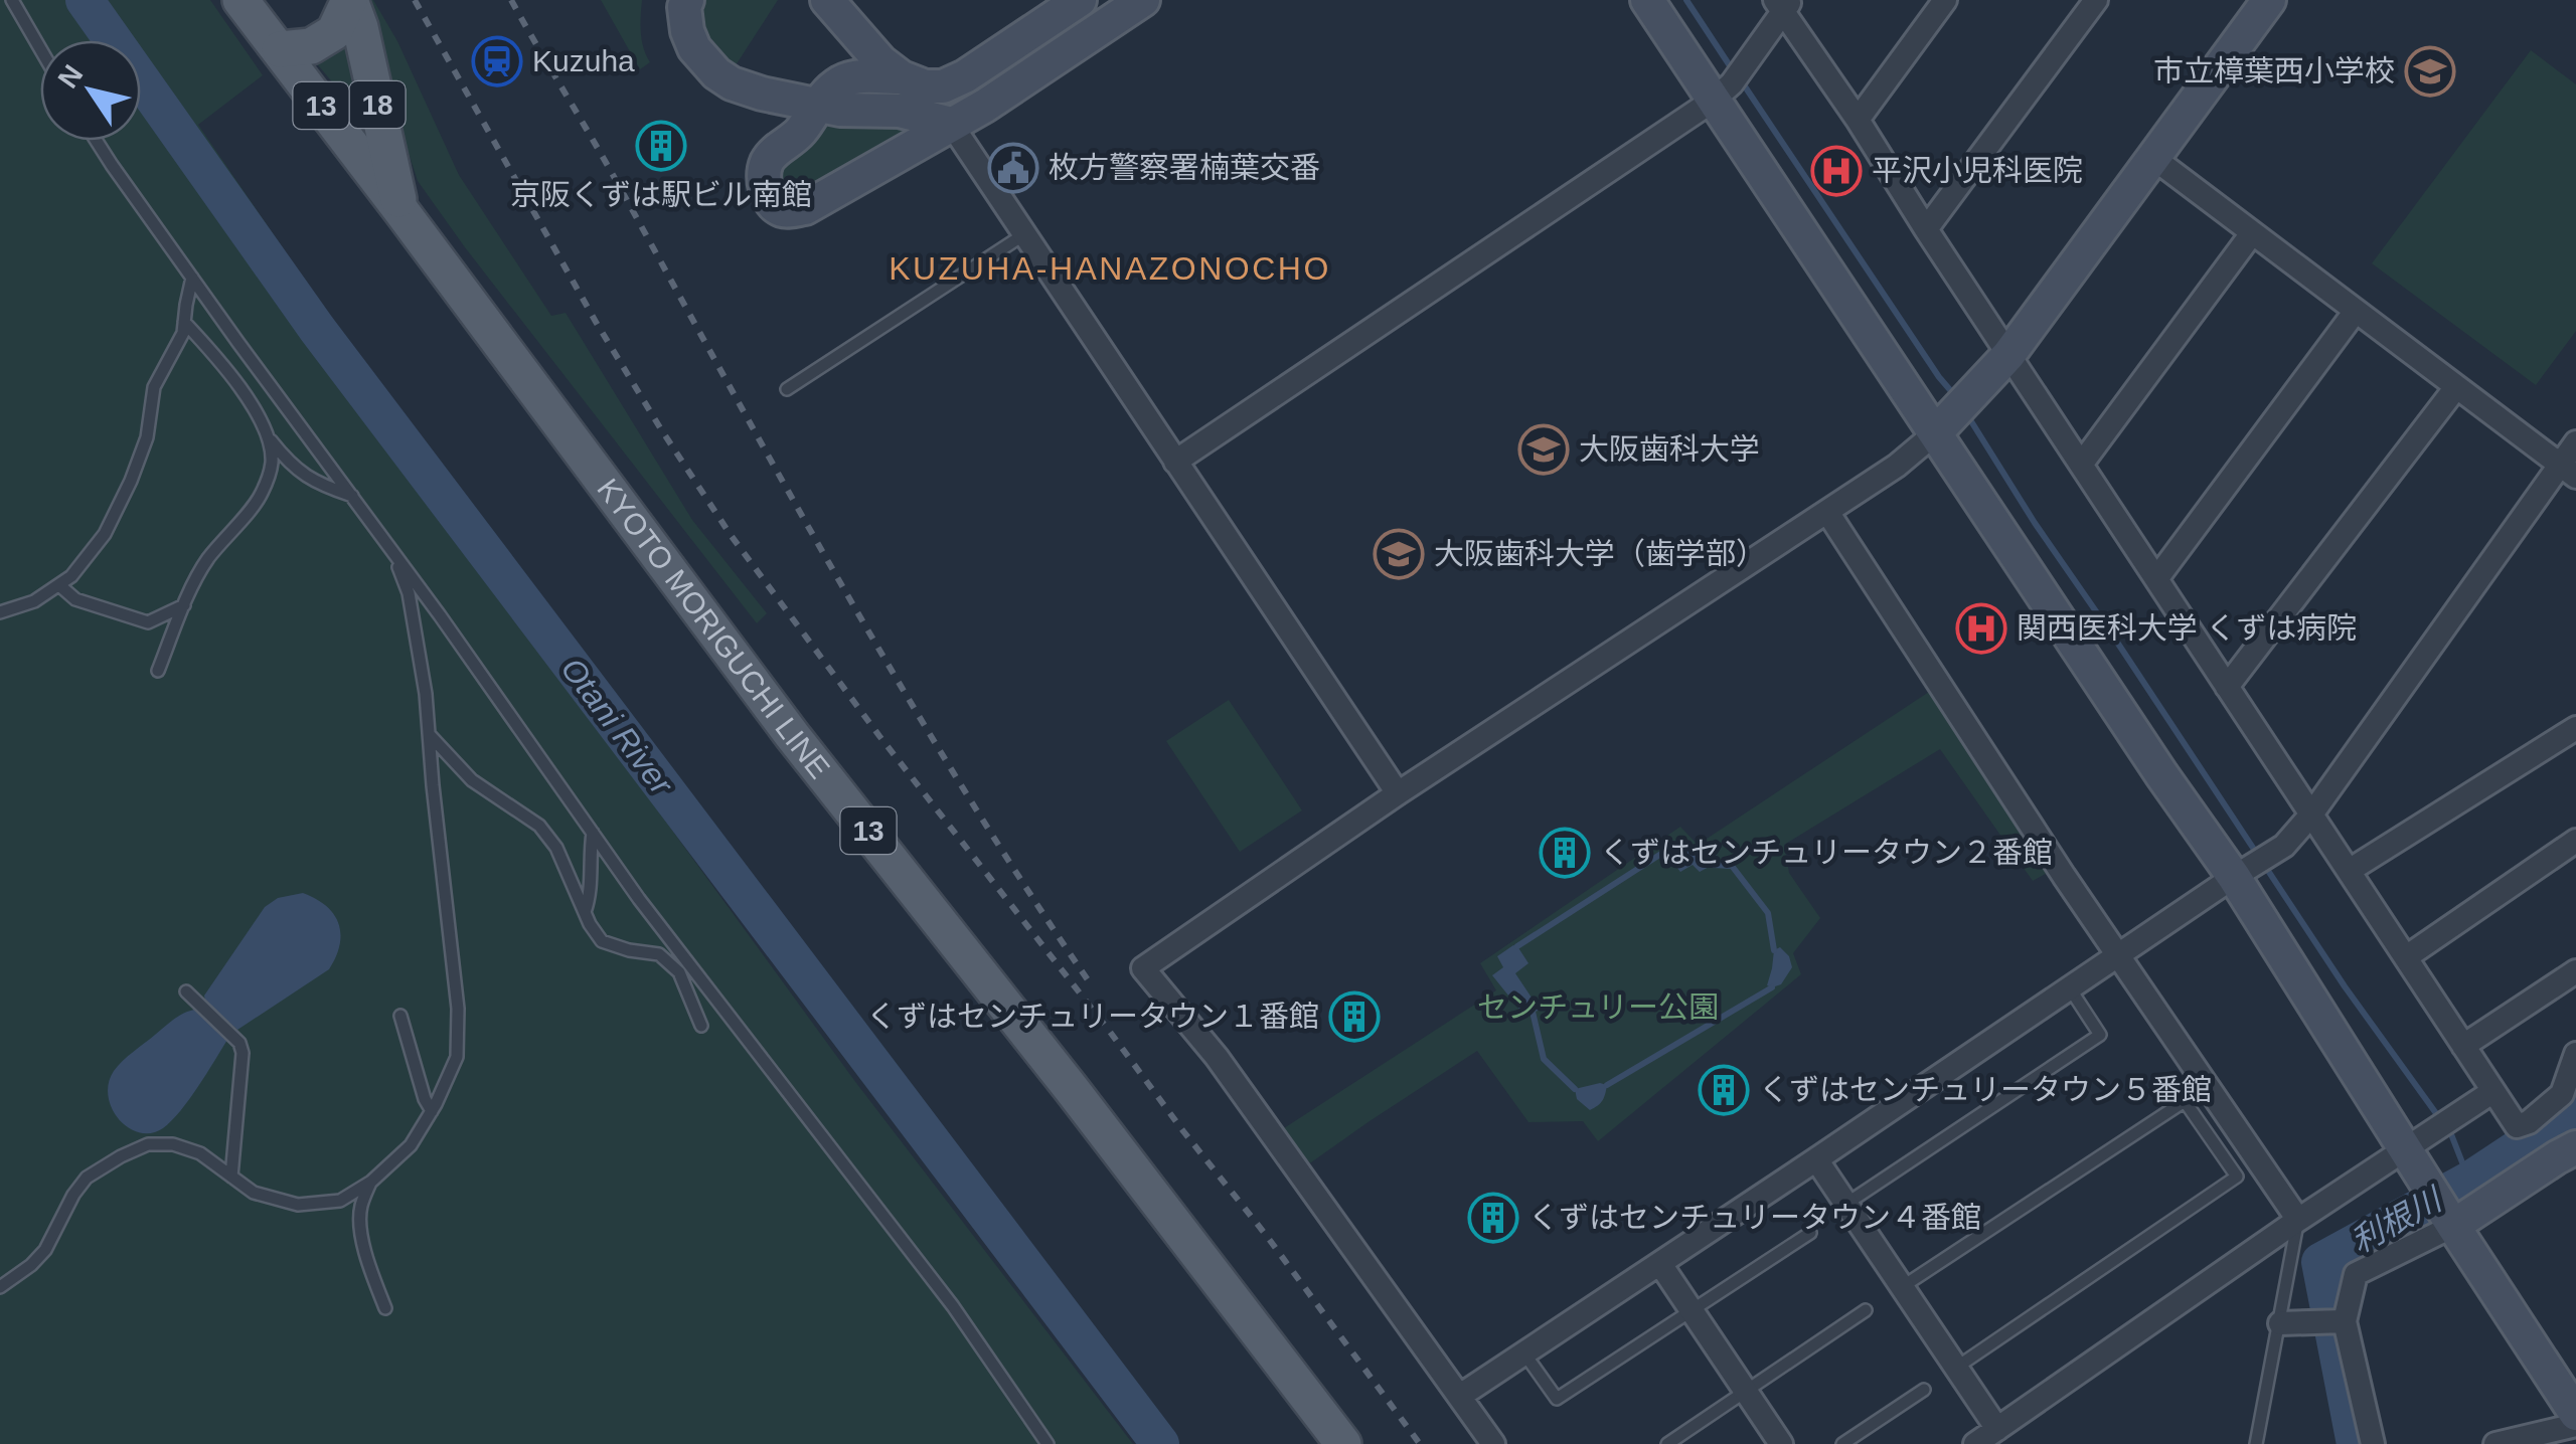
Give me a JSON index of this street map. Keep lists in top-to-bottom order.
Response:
{
  "streets": {
    "main road": ["18", "13", "KYOTO MORIGUCHI LINE"]
  },
  "crossings": [
    ["18", "KYOTO MORIGUCHI LINE"]
  ],
  "districts": ["KUZUHA-HANAZONOCHO"],
  "water": ["Otani River", "利根川"],
  "parks": ["センチュリー公園"],
  "places": {
    "station": ["Kuzuha"],
    "school or university": ["市立樟葉西小学校", "大阪歯科大学", "大阪歯科大学（歯学部）"],
    "building": [
      "京阪くずは駅ビル南館",
      "くずはセンチュリータウン２番館",
      "くずはセンチュリータウン１番館",
      "くずはセンチュリータウン５番館",
      "くずはセンチュリータウン４番館"
    ],
    "public building": ["枚方警察署楠葉交番"],
    "hospital": ["平沢小児科医院", "関西医科大学 くずは病院"]
  },
  "north": "top left"
}
